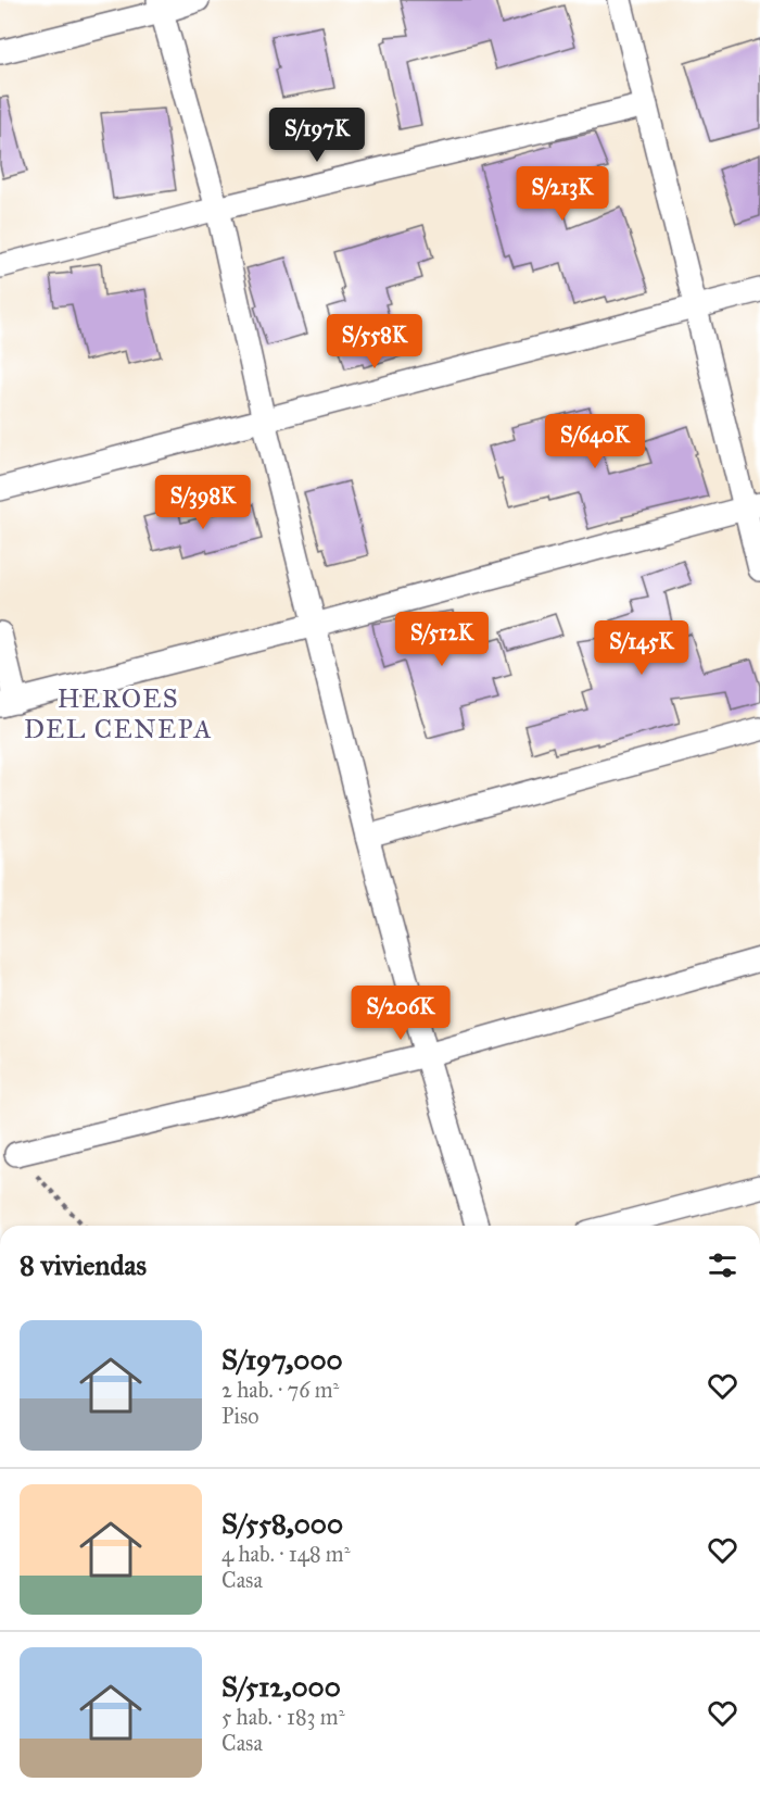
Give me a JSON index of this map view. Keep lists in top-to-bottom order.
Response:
{
  "districts": ["HEROES DEL CENEPA"],
  "page": {
    "price": [
      "S/197K",
      "S/213K",
      "S/558K",
      "S/640K",
      "S/398K",
      "S/512K",
      "S/145K",
      "S/206K"
    ],
    "heading": "8 viviendas",
    "list": [
      {
        "name": "S/197,000",
        "note": "2 hab. · 76 m² · Piso"
      },
      {
        "name": "S/558,000",
        "note": "4 hab. · 148 m² · Casa"
      },
      {
        "name": "S/512,000",
        "note": "5 hab. · 183 m² · Casa"
      }
    ]
  }
}
